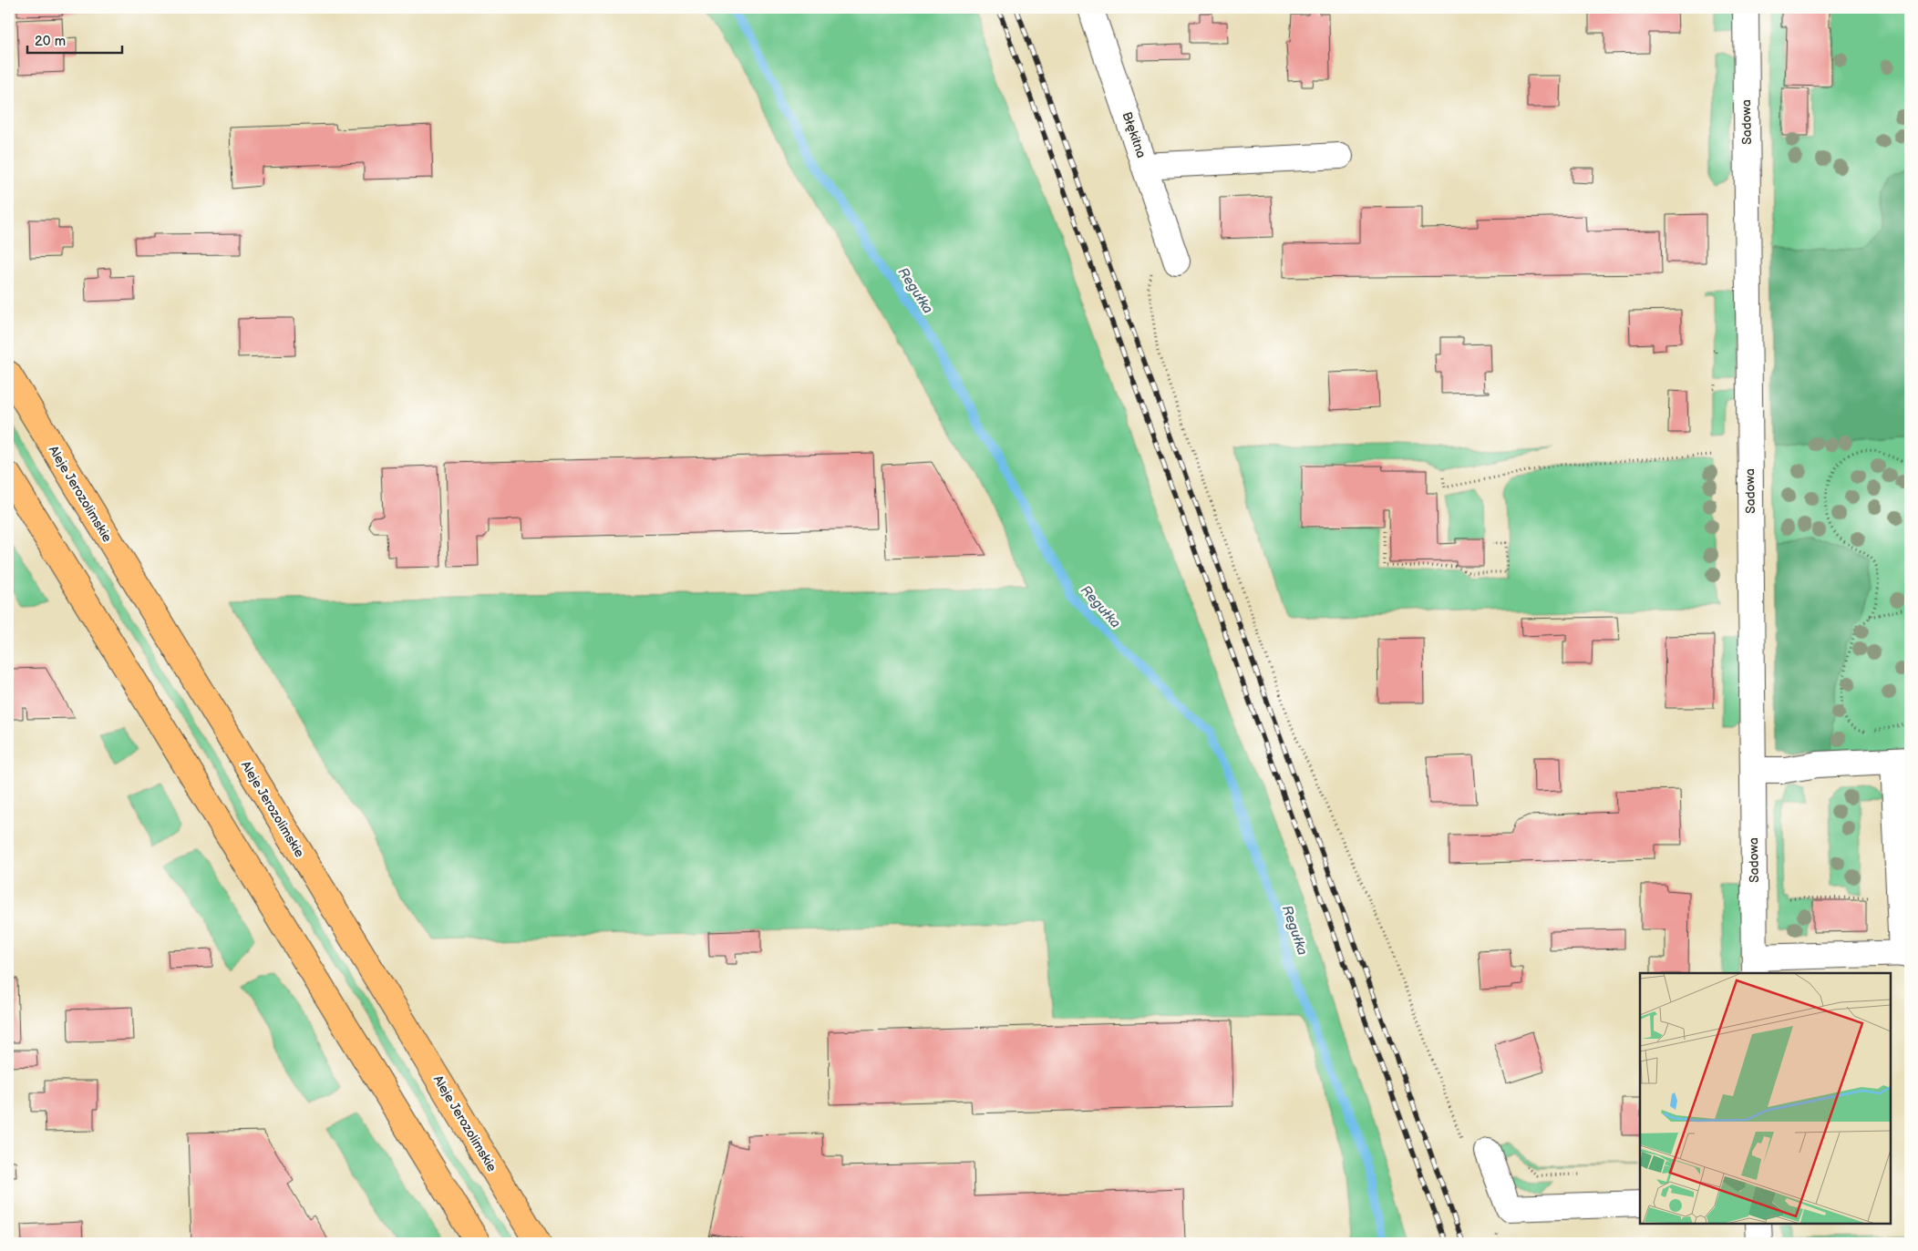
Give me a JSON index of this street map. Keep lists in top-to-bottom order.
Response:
{
  "streets": {
    "main road": ["Aleje Jerozolimskie"],
    "street": ["Sadowa", "Błękitna"]
  },
  "water": ["Regułka"],
  "scale_bar": "20 m"
}
